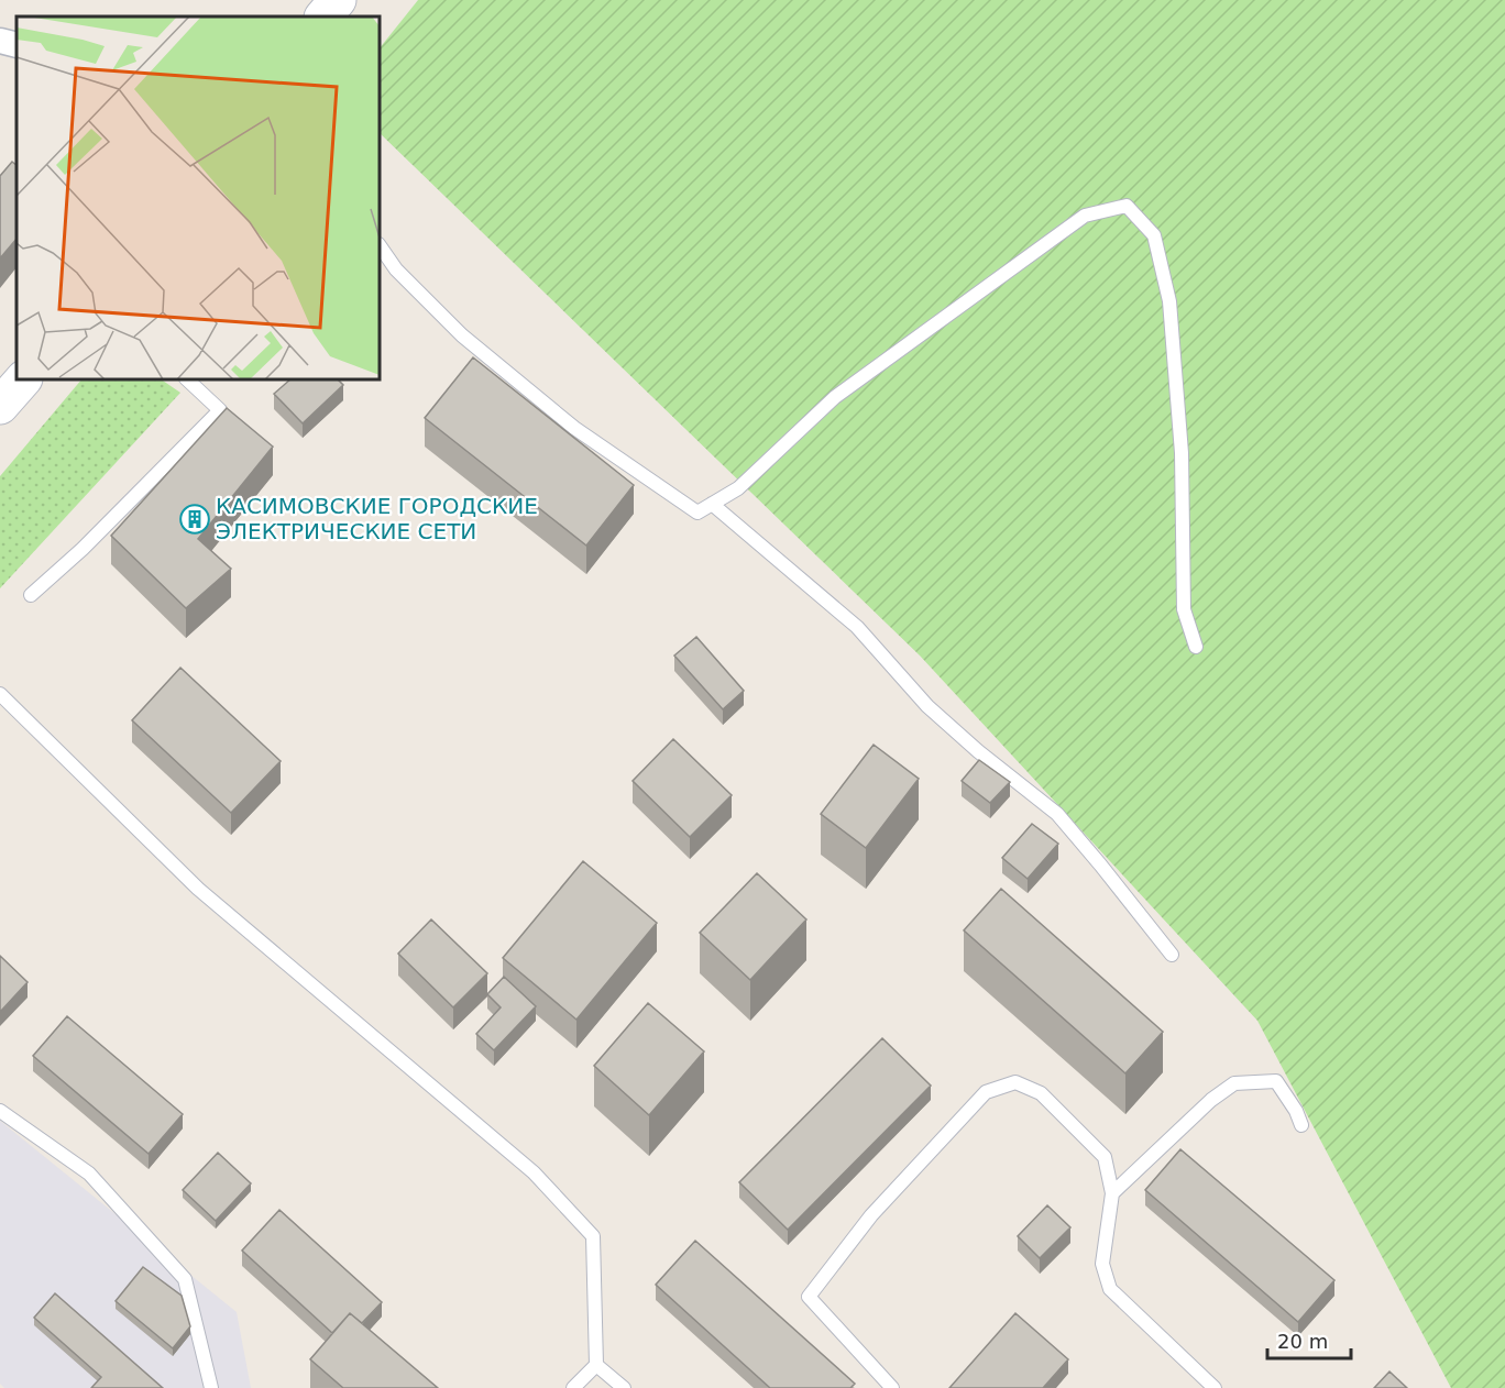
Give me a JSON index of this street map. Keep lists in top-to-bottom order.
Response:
{
  "places": {
    "building": ["КАСИМОВСКИЕ ГОРОДСКИЕ ЭЛЕКТРИЧЕСКИЕ СЕТИ"]
  },
  "scale_bar": "20 m"
}
